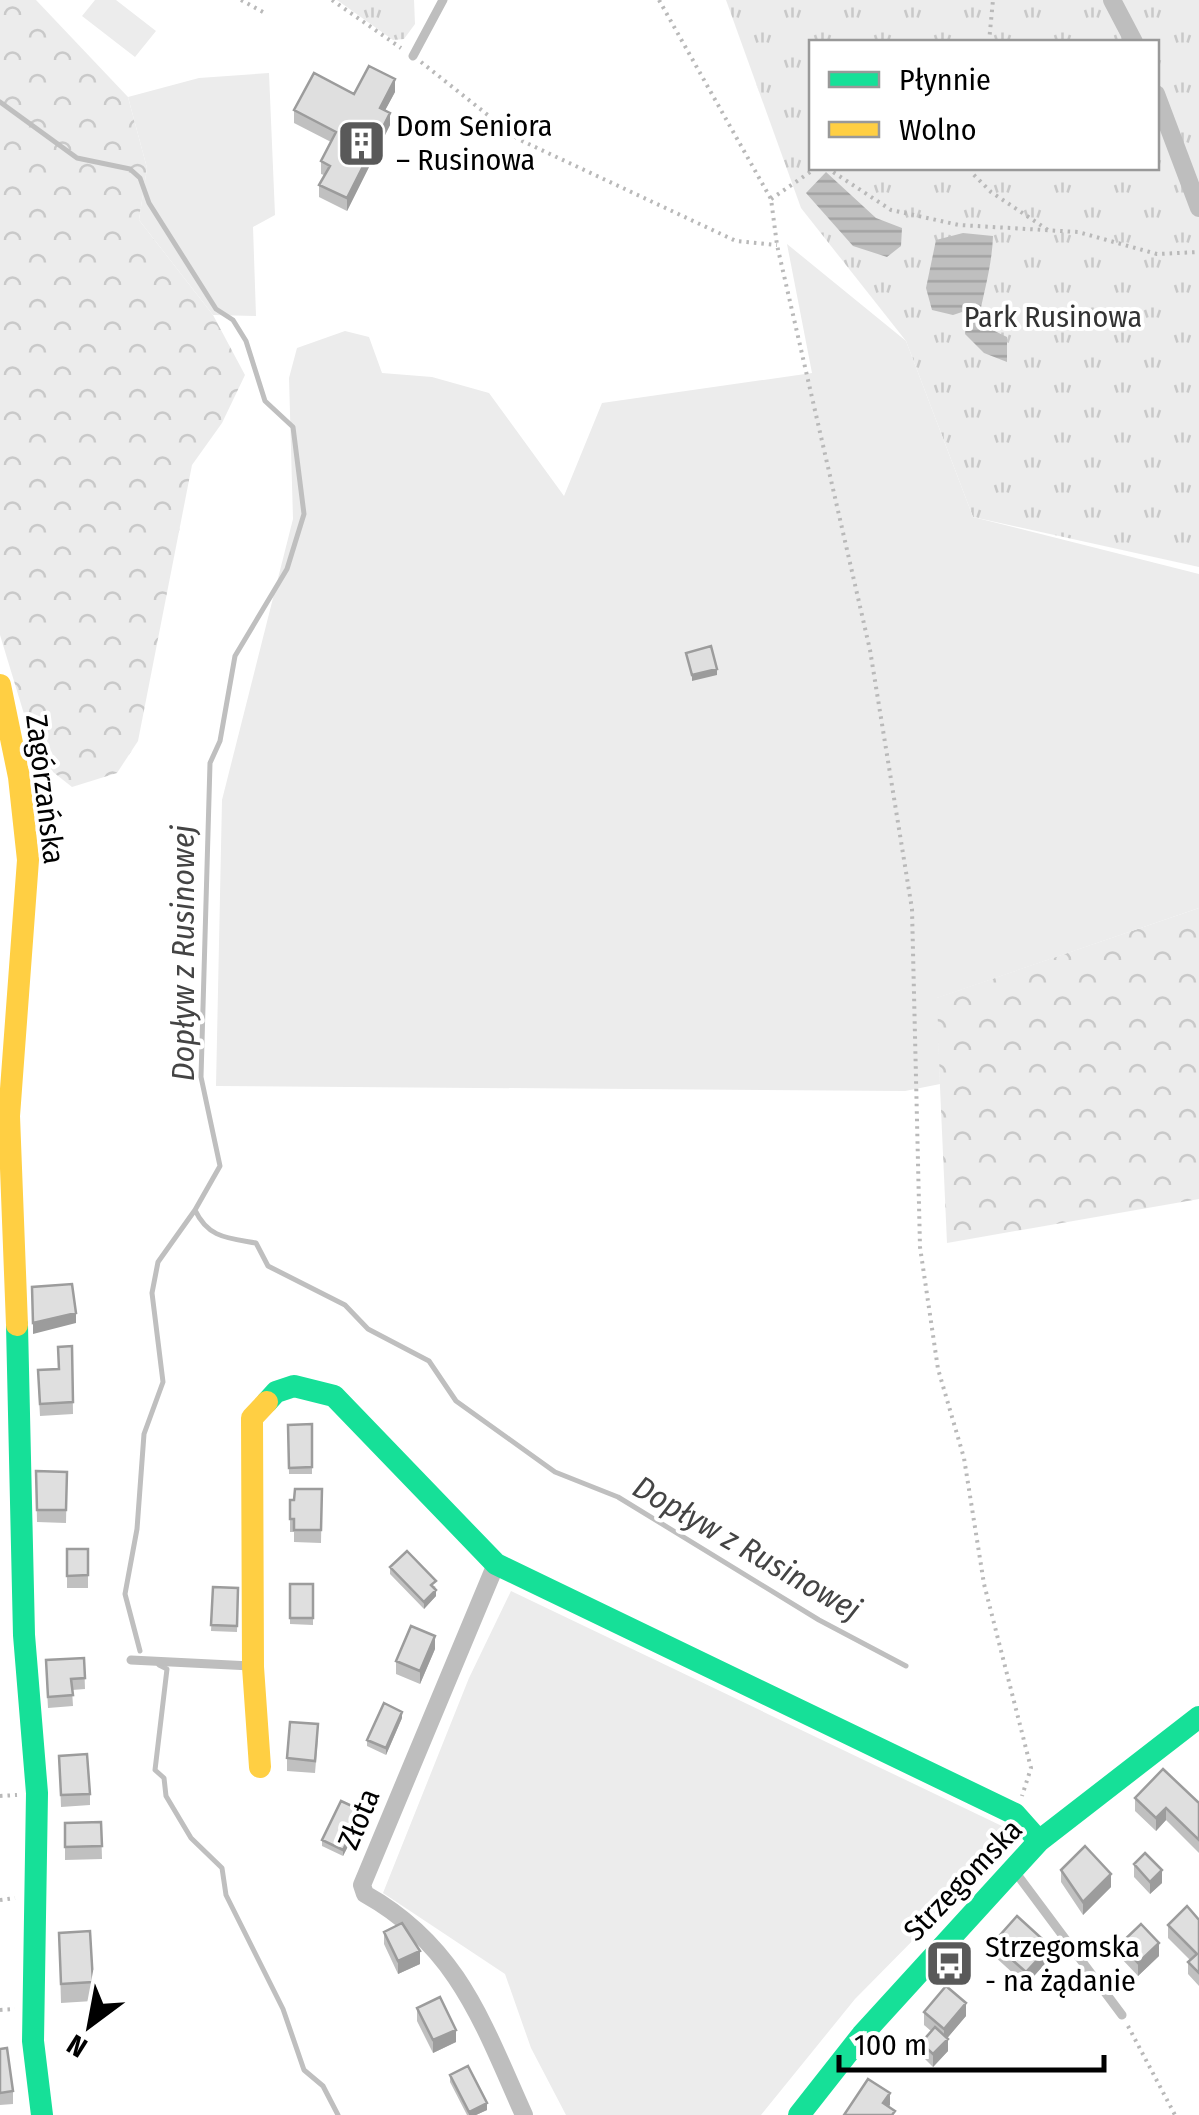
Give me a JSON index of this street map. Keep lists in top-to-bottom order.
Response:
{
  "streets": {
    "street": ["Zagórzańska", "Złota", "Strzegomska"]
  },
  "water": ["Dopływ z Rusinowej"],
  "parks": ["Park Rusinowa"],
  "places": {
    "building": ["Dom Seniora – Rusinowa"],
    "bus stop": ["Strzegomska - na żądanie"]
  },
  "legend": ["Płynnie", "Wolno"],
  "scale_bar": "100 m",
  "north": "bottom left"
}
